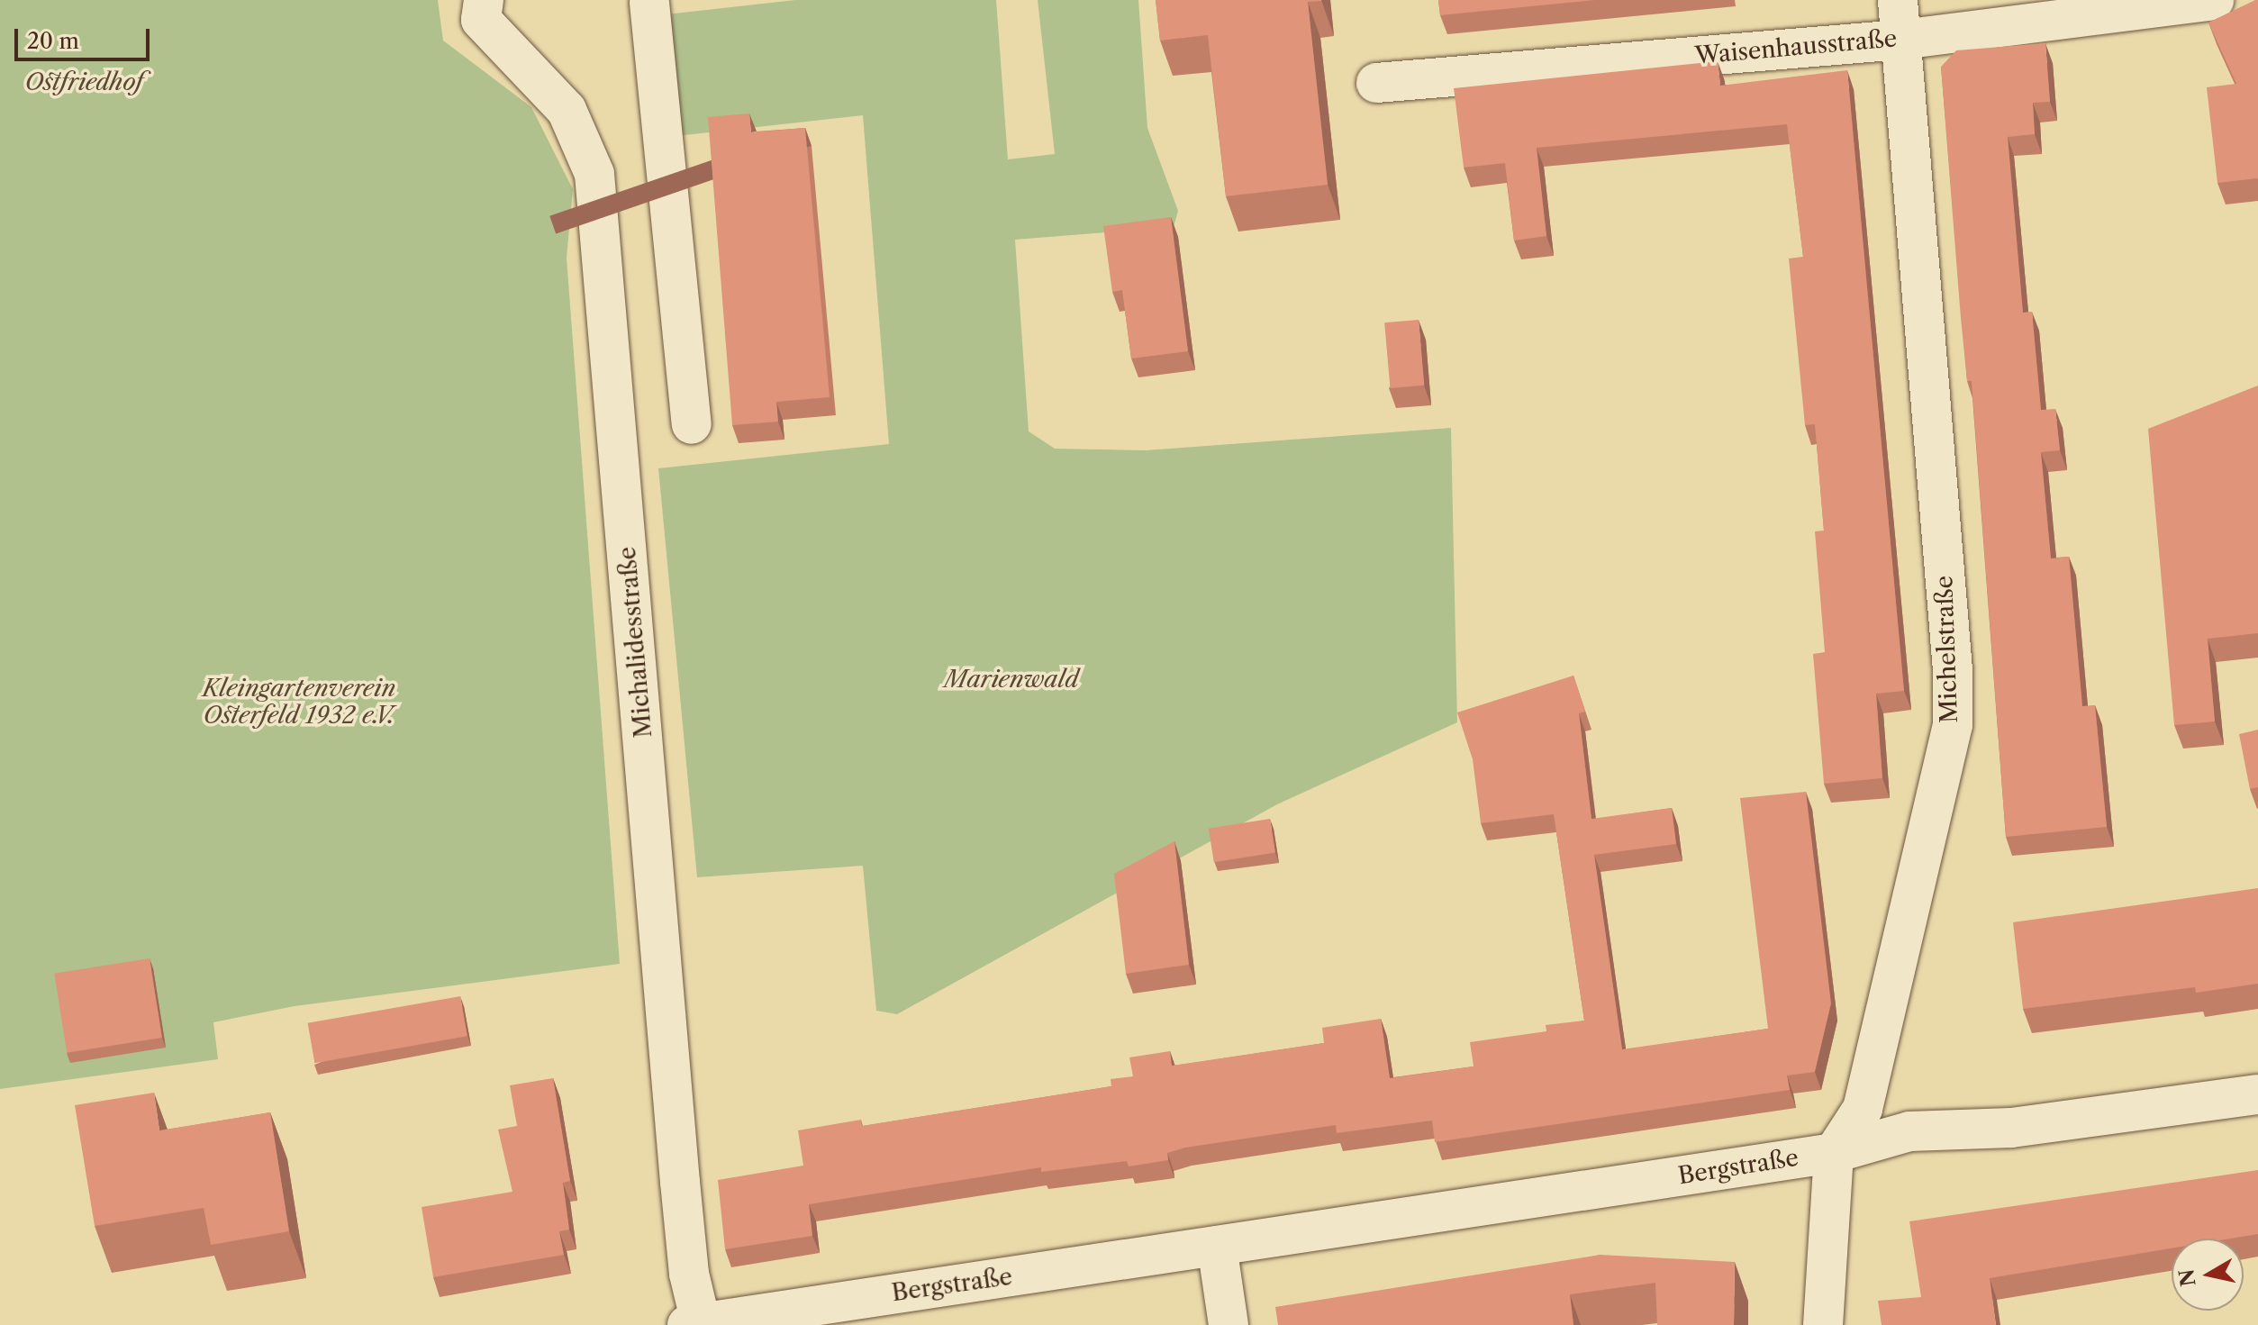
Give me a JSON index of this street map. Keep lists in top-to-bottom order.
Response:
{
  "streets": {
    "street": [
      "Waisenhausstraße",
      "Michalidesstraße",
      "Michelstraße",
      "Bergstraße"
    ]
  },
  "crossings": [
    ["Waisenhausstraße", "Michelstraße"],
    ["Michalidesstraße", "Bergstraße"],
    ["Michelstraße", "Bergstraße"]
  ],
  "parks": ["Ostfriedhof", "Marienwald", "Kleingartenverein Osterfeld 1932 e.V."],
  "scale_bar": "20 m",
  "north": "left"
}
